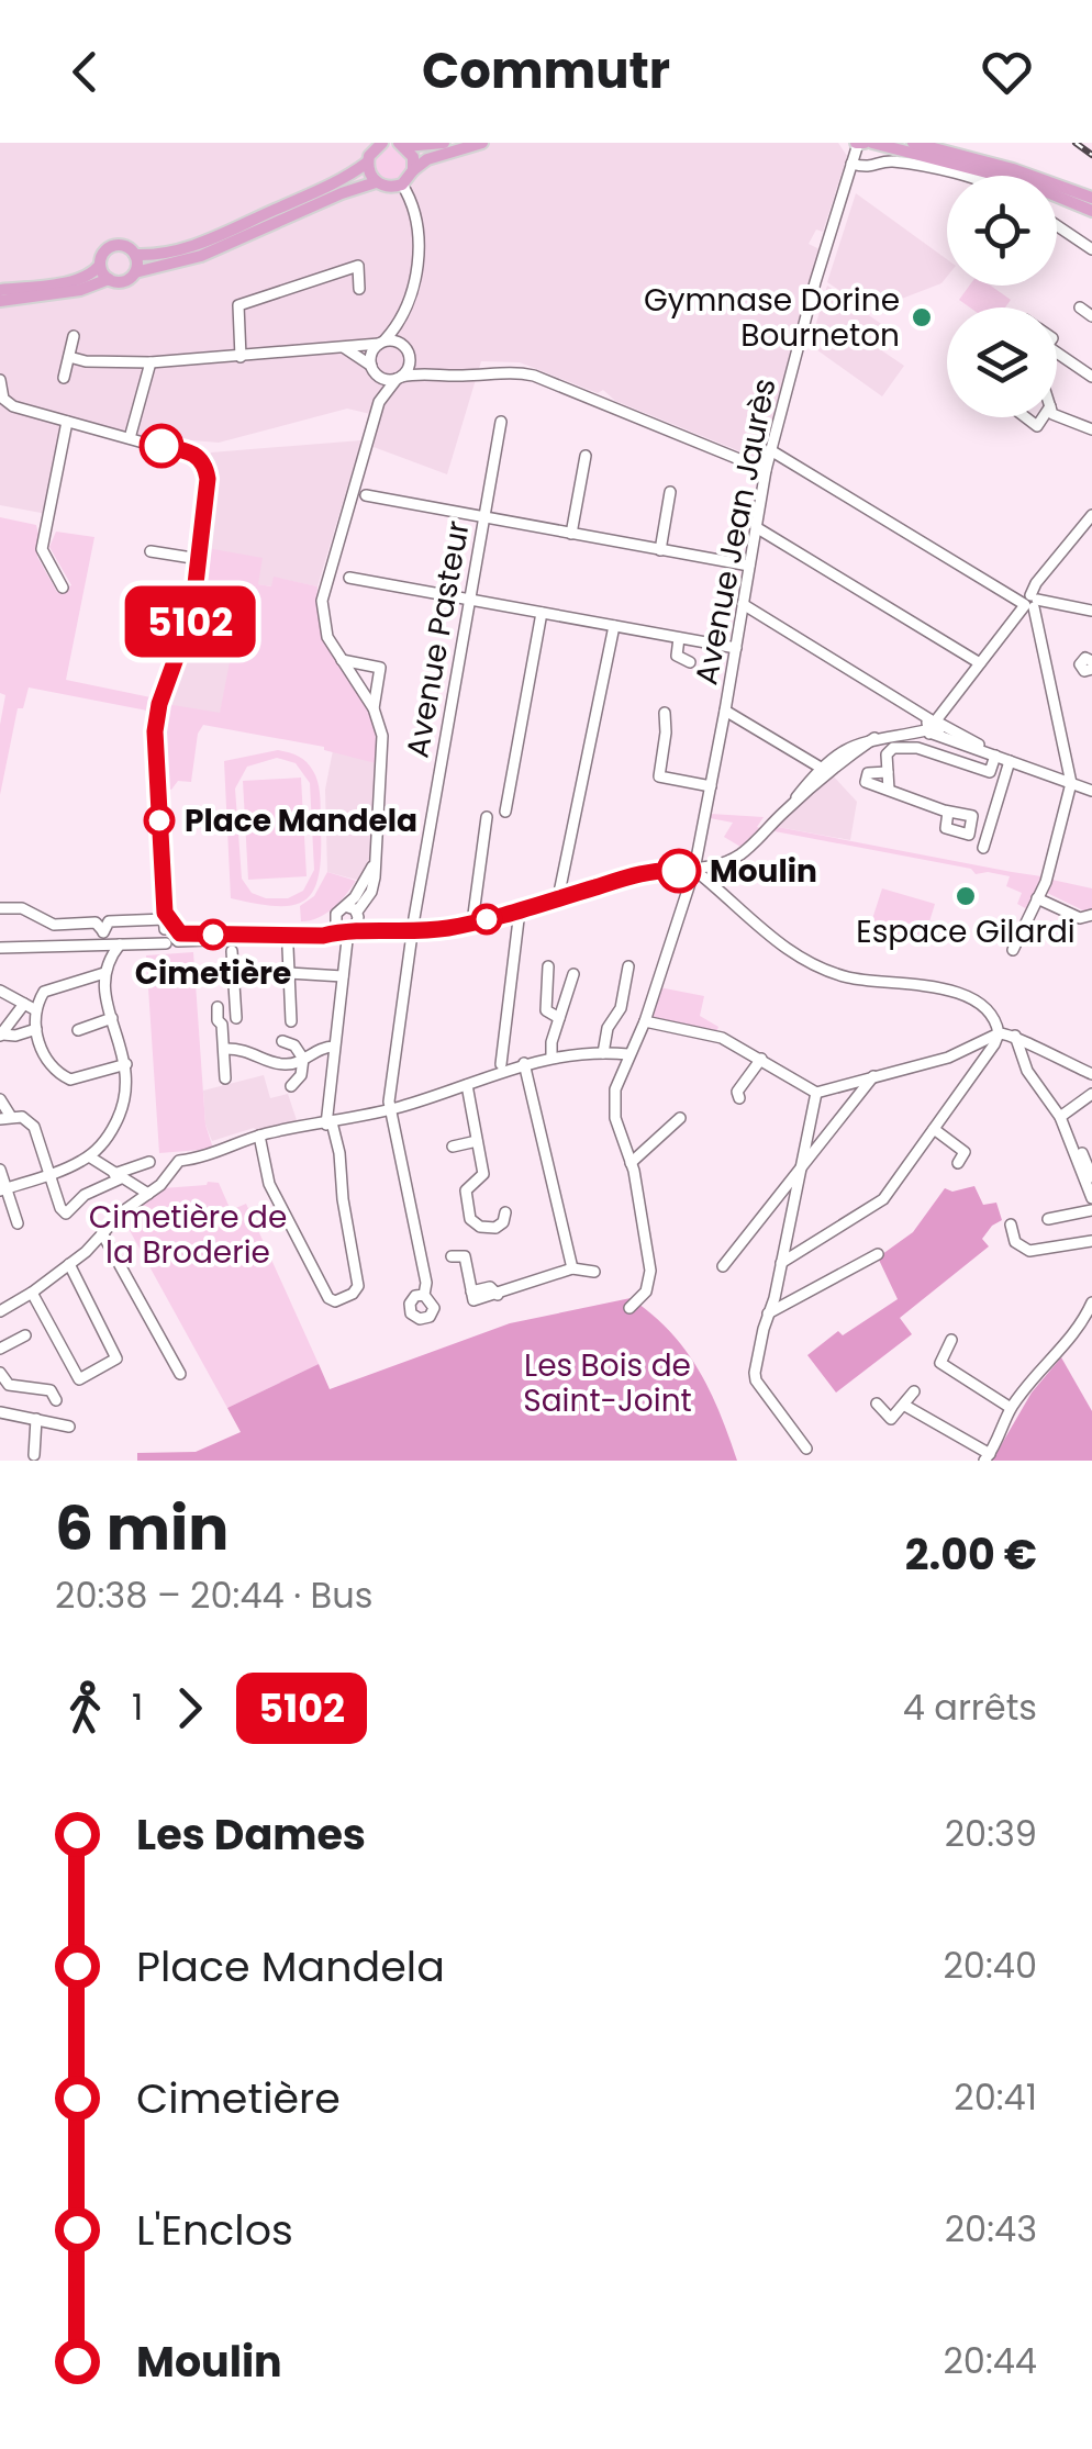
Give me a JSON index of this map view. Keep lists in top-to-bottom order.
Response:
{
  "streets": {
    "street": ["Avenue Jean Jaurès", "Avenue Pasteur"]
  },
  "parks": ["Cimetière de la Broderie", "Les Bois de Saint-Joint"],
  "places": [
    "Gymnase Dorine Bourneton",
    "Place Mandela",
    "Moulin",
    "Espace Gilardi",
    "Cimetière"
  ],
  "lines": ["bus line 5102"],
  "page": {
    "header": "Commutr",
    "on_map": "5102",
    "heading": ["6 min", "20:38 – 20:44 · Bus", "2.00 €"],
    "legs": ["1", "5102", "4 arrêts"],
    "list": [
      {
        "name": "Les Dames",
        "value": "20:39"
      },
      {
        "name": "Place Mandela",
        "value": "20:40"
      },
      {
        "name": "Cimetière",
        "value": "20:41"
      },
      {
        "name": "L'Enclos",
        "value": "20:43"
      },
      {
        "name": "Moulin",
        "value": "20:44"
      }
    ]
  }
}
